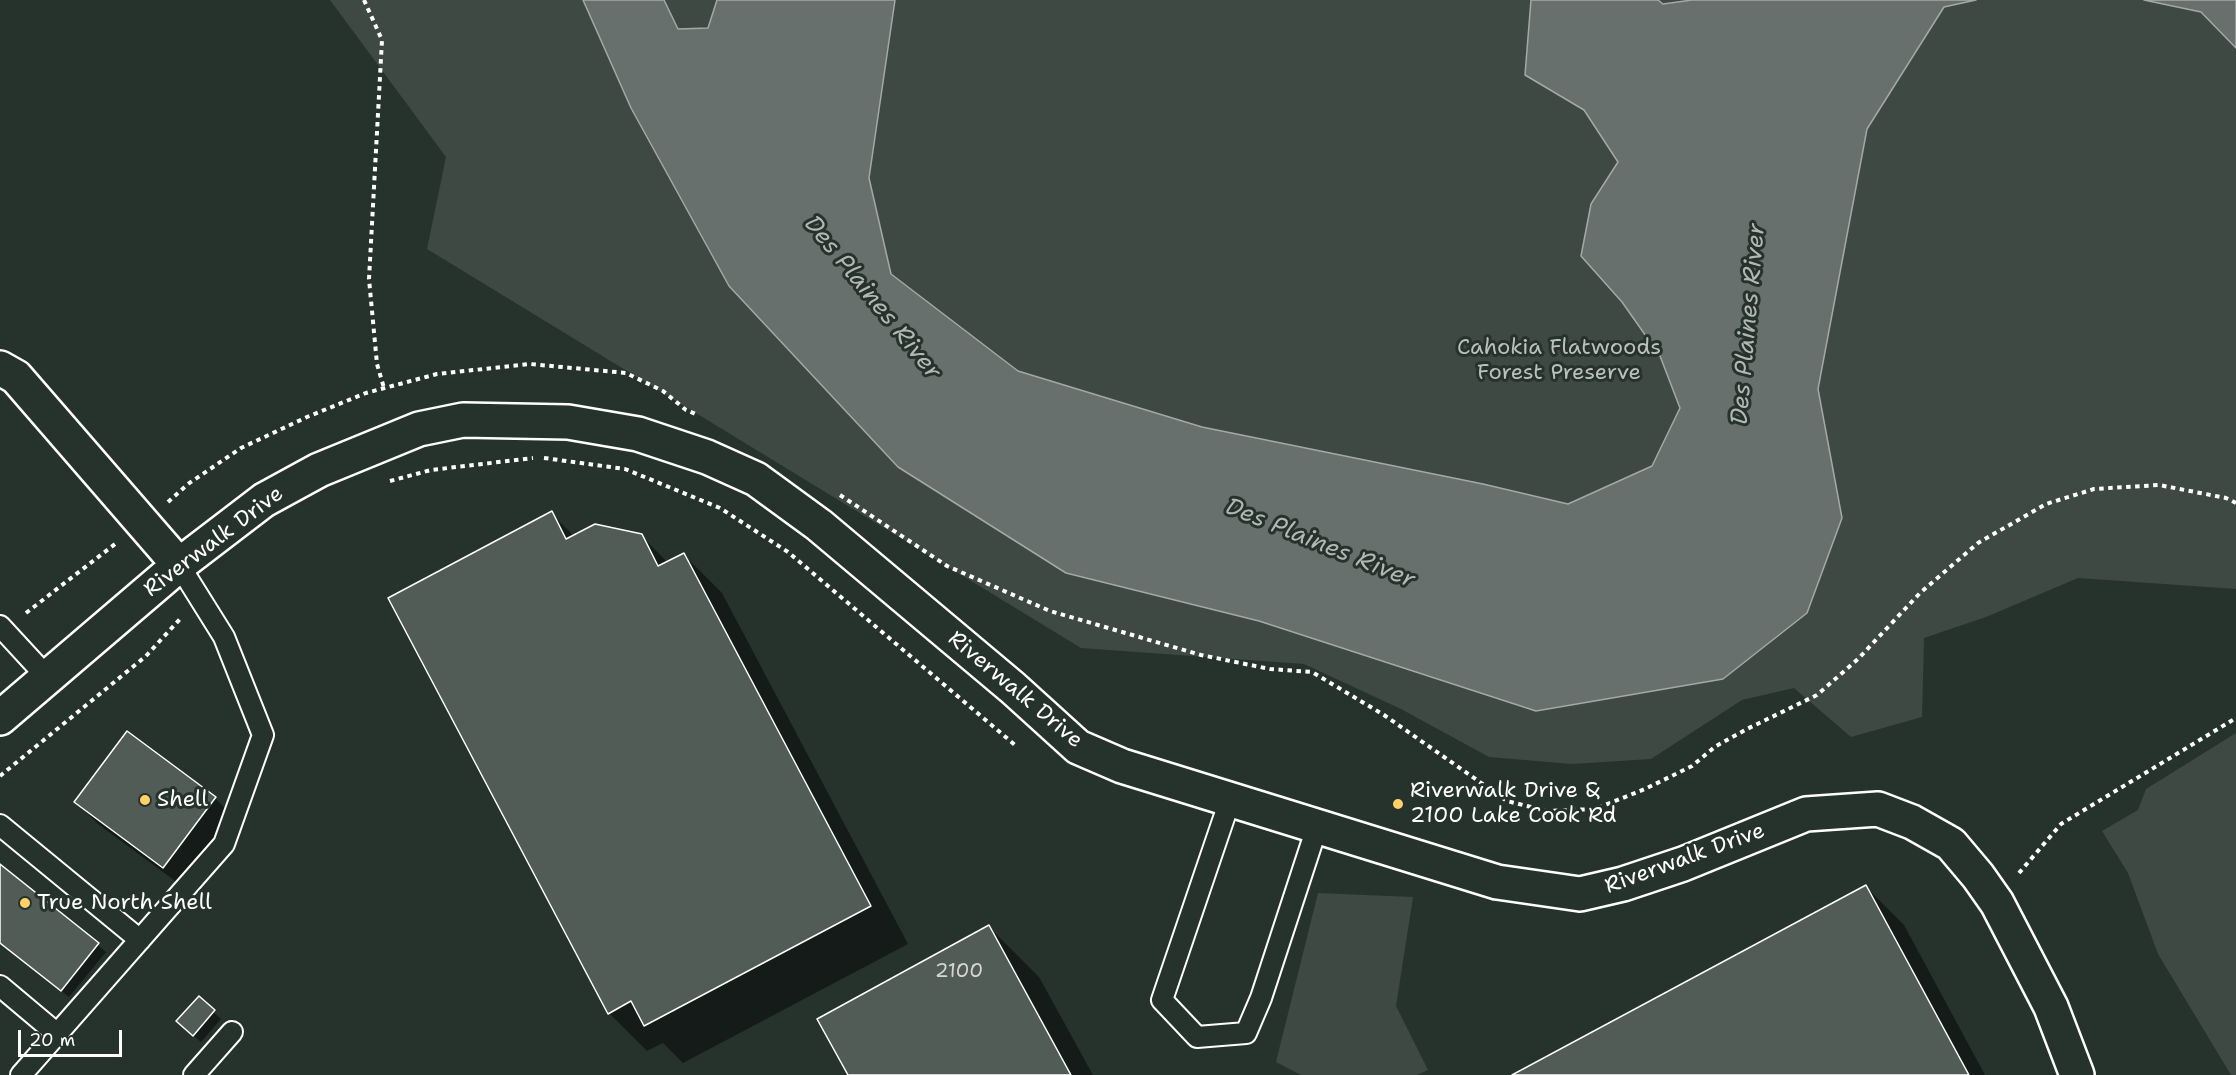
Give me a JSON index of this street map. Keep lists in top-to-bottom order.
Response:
{
  "streets": {
    "street": ["Riverwalk Drive"]
  },
  "water": ["Des Plaines River"],
  "parks": ["Cahokia Flatwoods Forest Preserve"],
  "places": ["Shell", "Riverwalk Drive & 2100 Lake Cook Rd", "True North Shell"],
  "house_numbers": ["2100"],
  "scale_bar": "20 m"
}
